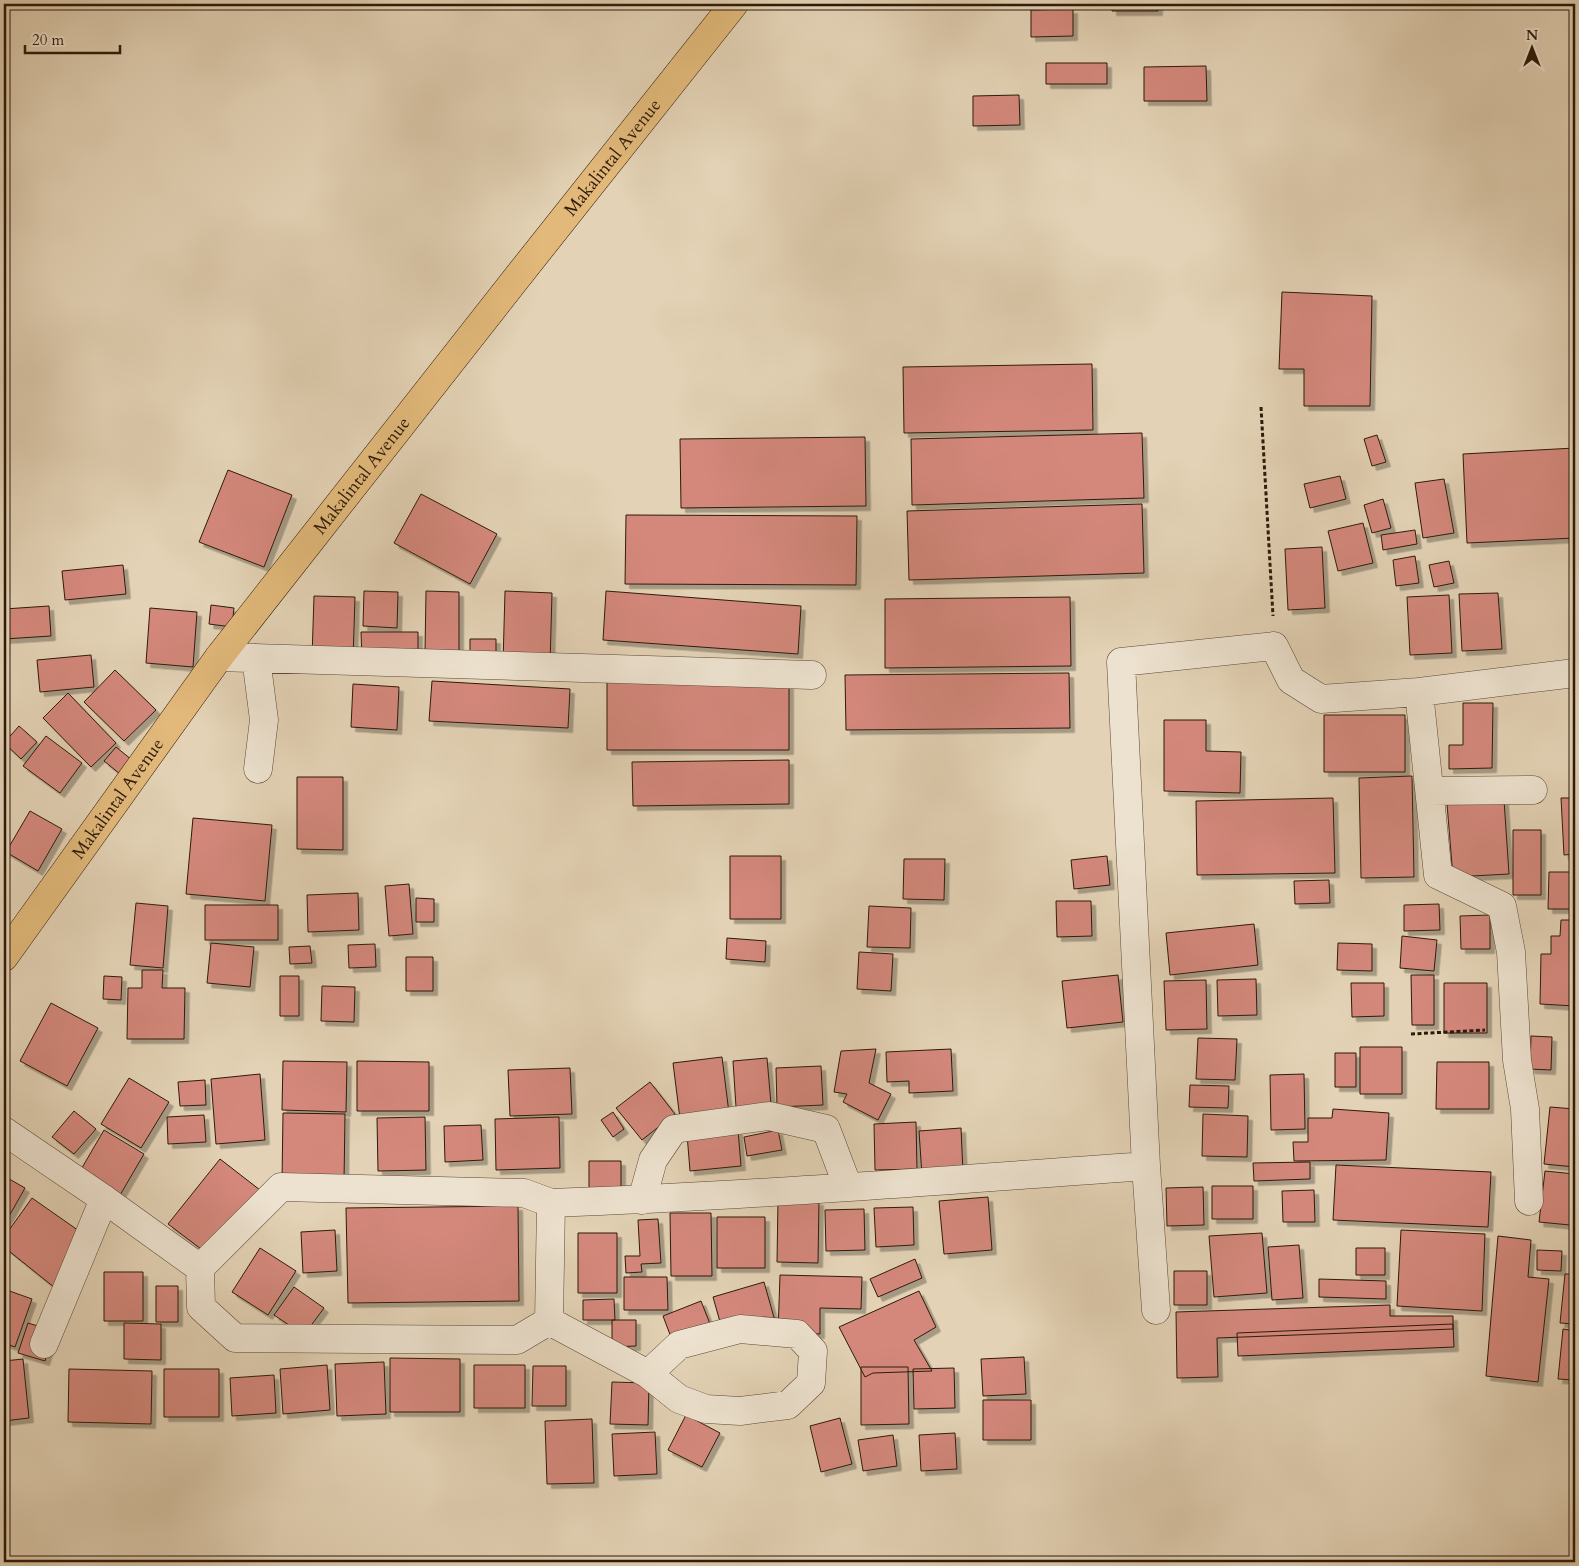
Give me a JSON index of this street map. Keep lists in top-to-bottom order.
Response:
{
  "streets": {
    "main road": ["Makalintal Avenue"]
  },
  "scale_bar": "20 m",
  "north": "top"
}
